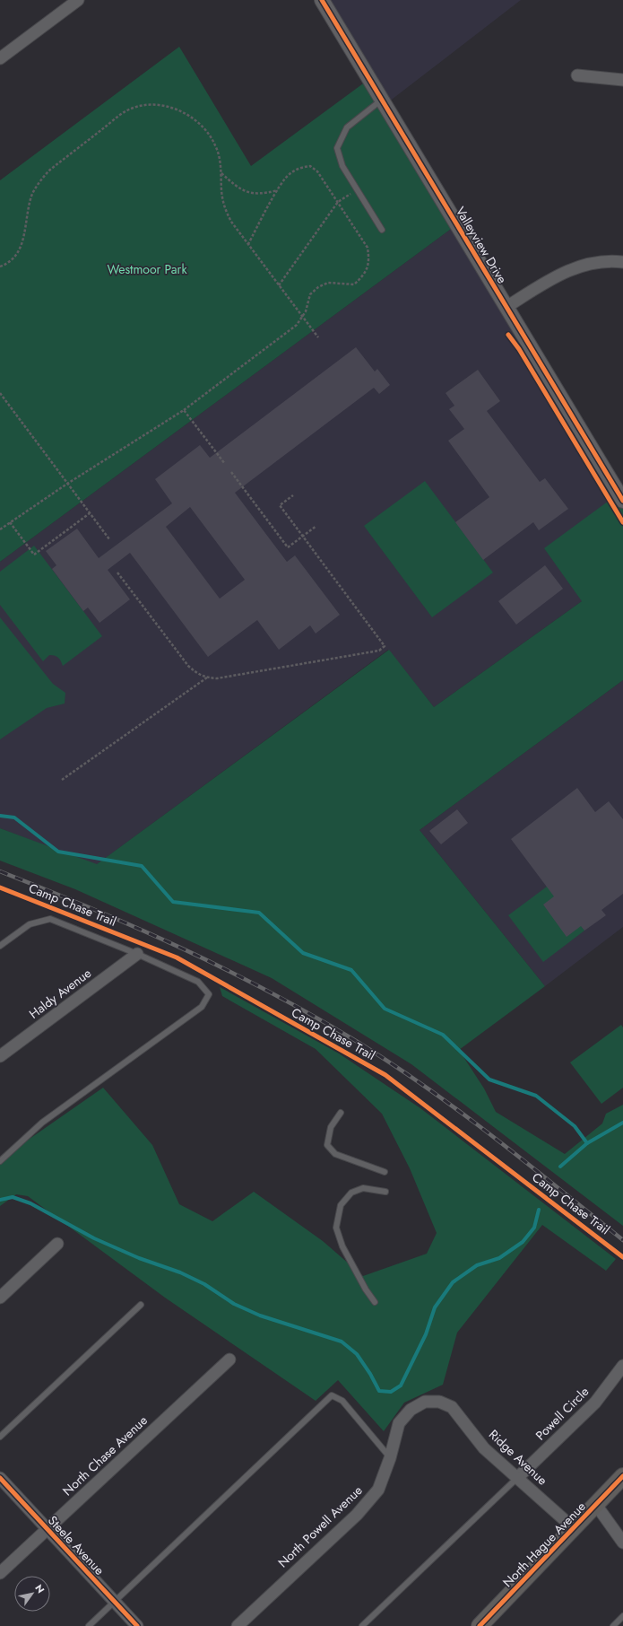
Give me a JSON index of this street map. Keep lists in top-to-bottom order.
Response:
{
  "streets": {
    "main road": ["North Hague Avenue"],
    "street": [
      "Valleyview Drive",
      "Haldy Avenue",
      "Powell Circle",
      "North Chase Avenue",
      "Ridge Avenue",
      "North Powell Avenue",
      "Steele Avenue"
    ],
    "cycle path": ["Camp Chase Trail"]
  },
  "crossings": [
    ["Powell Circle", "Ridge Avenue"],
    ["North Chase Avenue", "Steele Avenue"],
    ["Ridge Avenue", "North Powell Avenue"],
    ["Ridge Avenue", "North Hague Avenue"]
  ],
  "parks": ["Westmoor Park"],
  "north": "top right"
}
